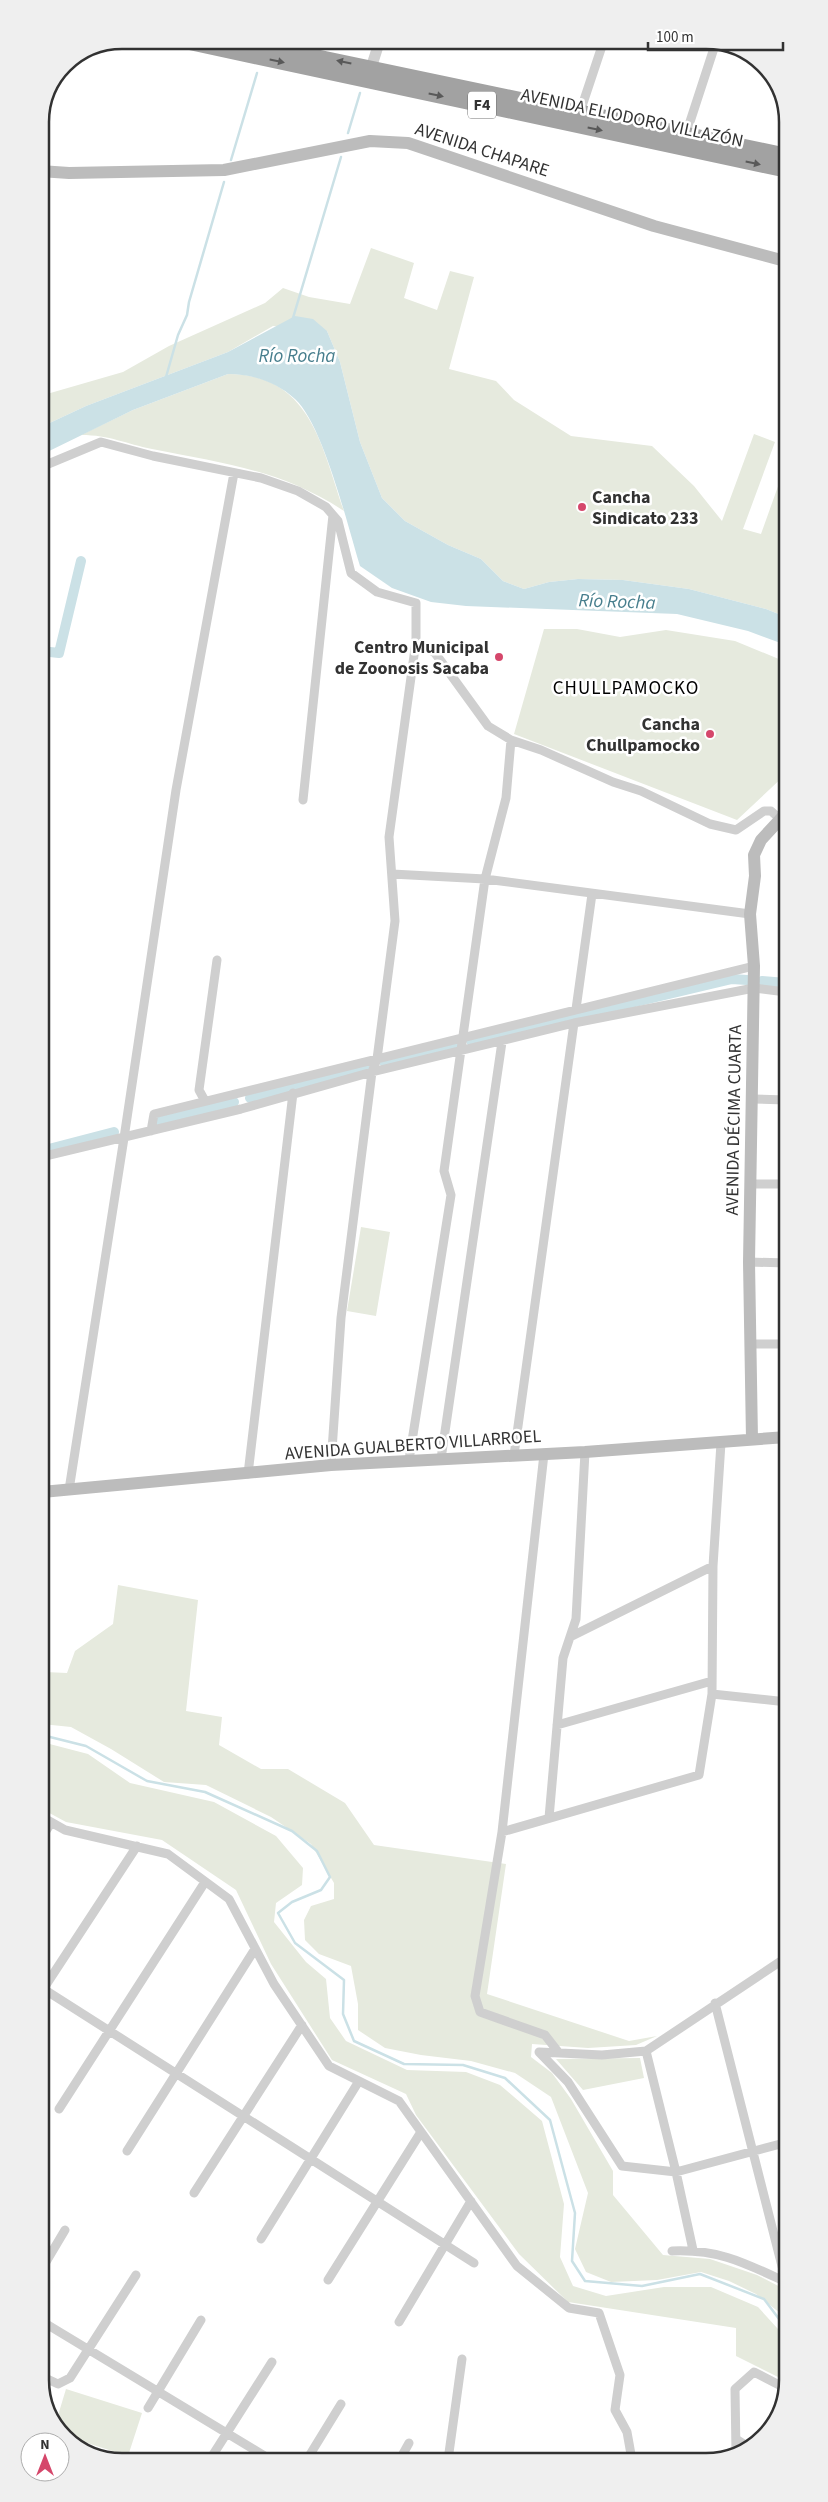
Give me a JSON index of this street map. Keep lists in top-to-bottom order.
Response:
{
  "streets": {
    "highway": ["F4", "AVENIDA ELIODORO VILLAZÓN"],
    "main road": ["AVENIDA CHAPARE", "AVENIDA DÉCIMA CUARTA", "AVENIDA GUALBERTO VILLARROEL"]
  },
  "crossings": [
    ["AVENIDA DÉCIMA CUARTA", "AVENIDA GUALBERTO VILLARROEL"]
  ],
  "districts": ["CHULLPAMOCKO"],
  "water": ["Río Rocha"],
  "places": ["Cancha Sindicato 233", "Centro Municipal de Zoonosis Sacaba", "Cancha Chullpamocko"],
  "scale_bar": "100 m",
  "north": "top"
}
